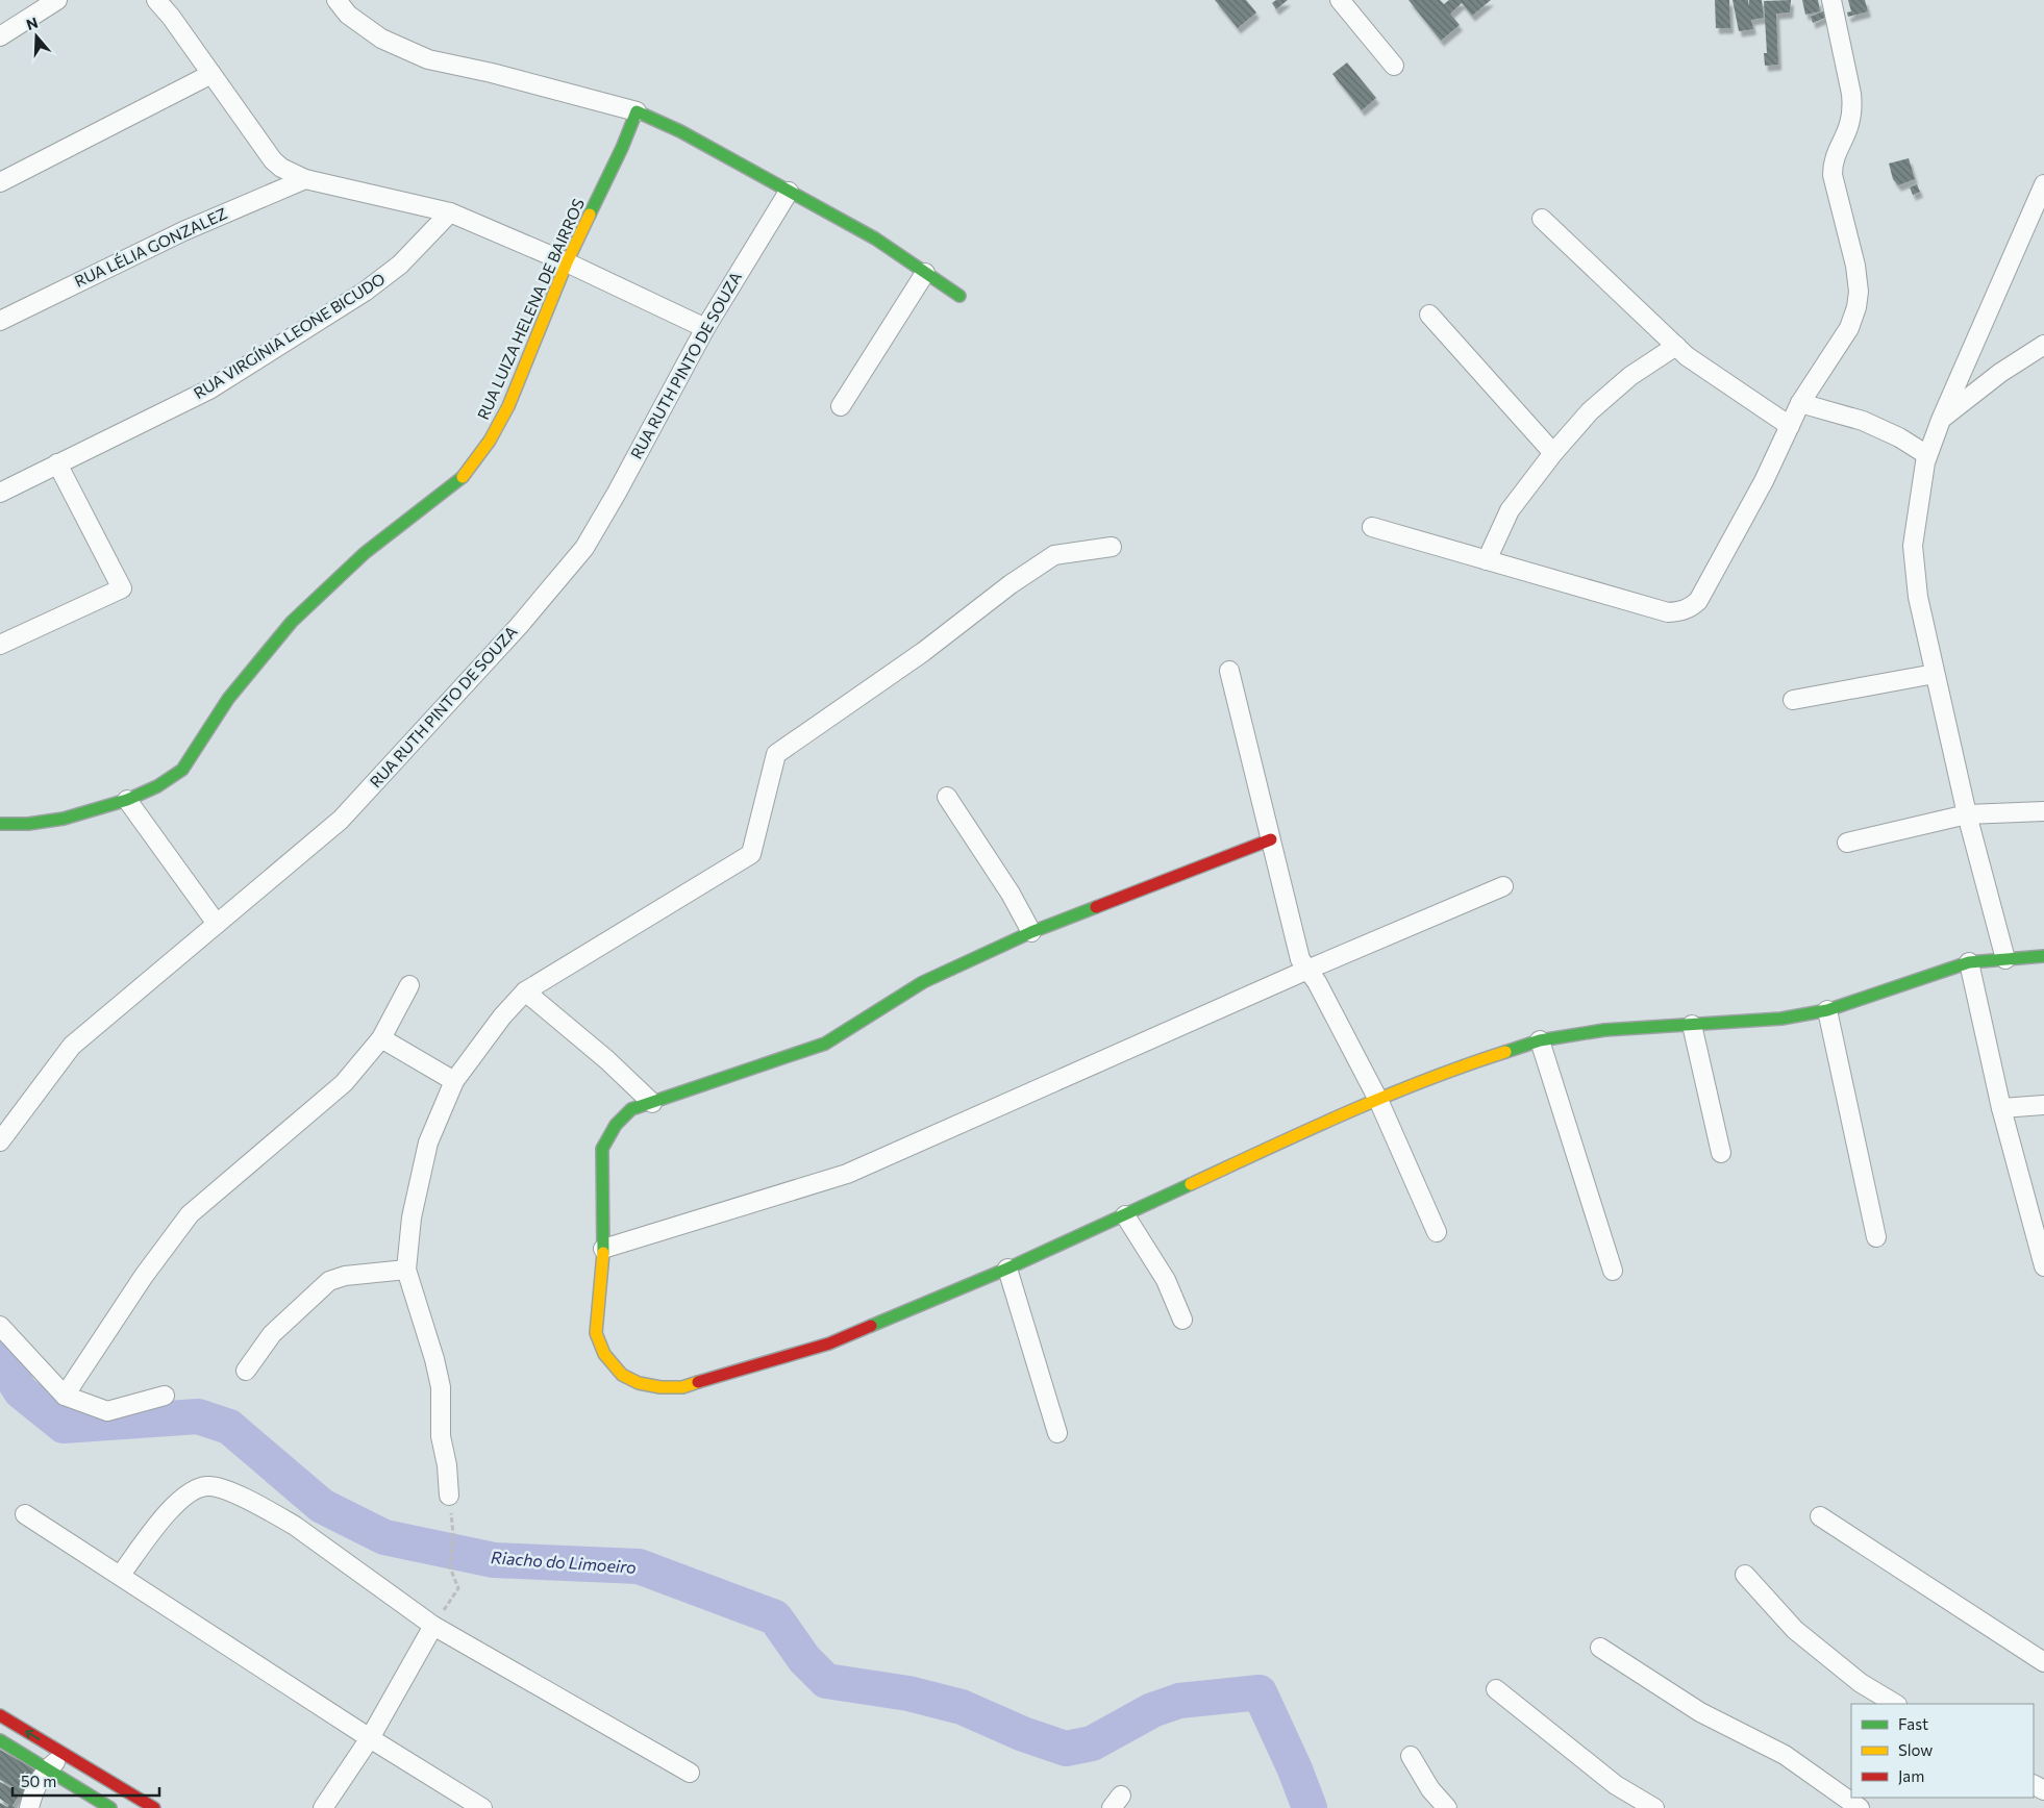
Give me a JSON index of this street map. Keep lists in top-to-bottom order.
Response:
{
  "streets": {
    "street": [
      "RUA LÉLIA GONZALEZ",
      "RUA LUIZA HELENA DE BAIRROS",
      "RUA VIRGÍNIA LEONE BICUDO",
      "RUA RUTH PINTO DE SOUZA"
    ]
  },
  "water": ["Riacho do Limoeiro"],
  "legend": ["Fast", "Slow", "Jam"],
  "scale_bar": "50 m",
  "north": "top"
}
